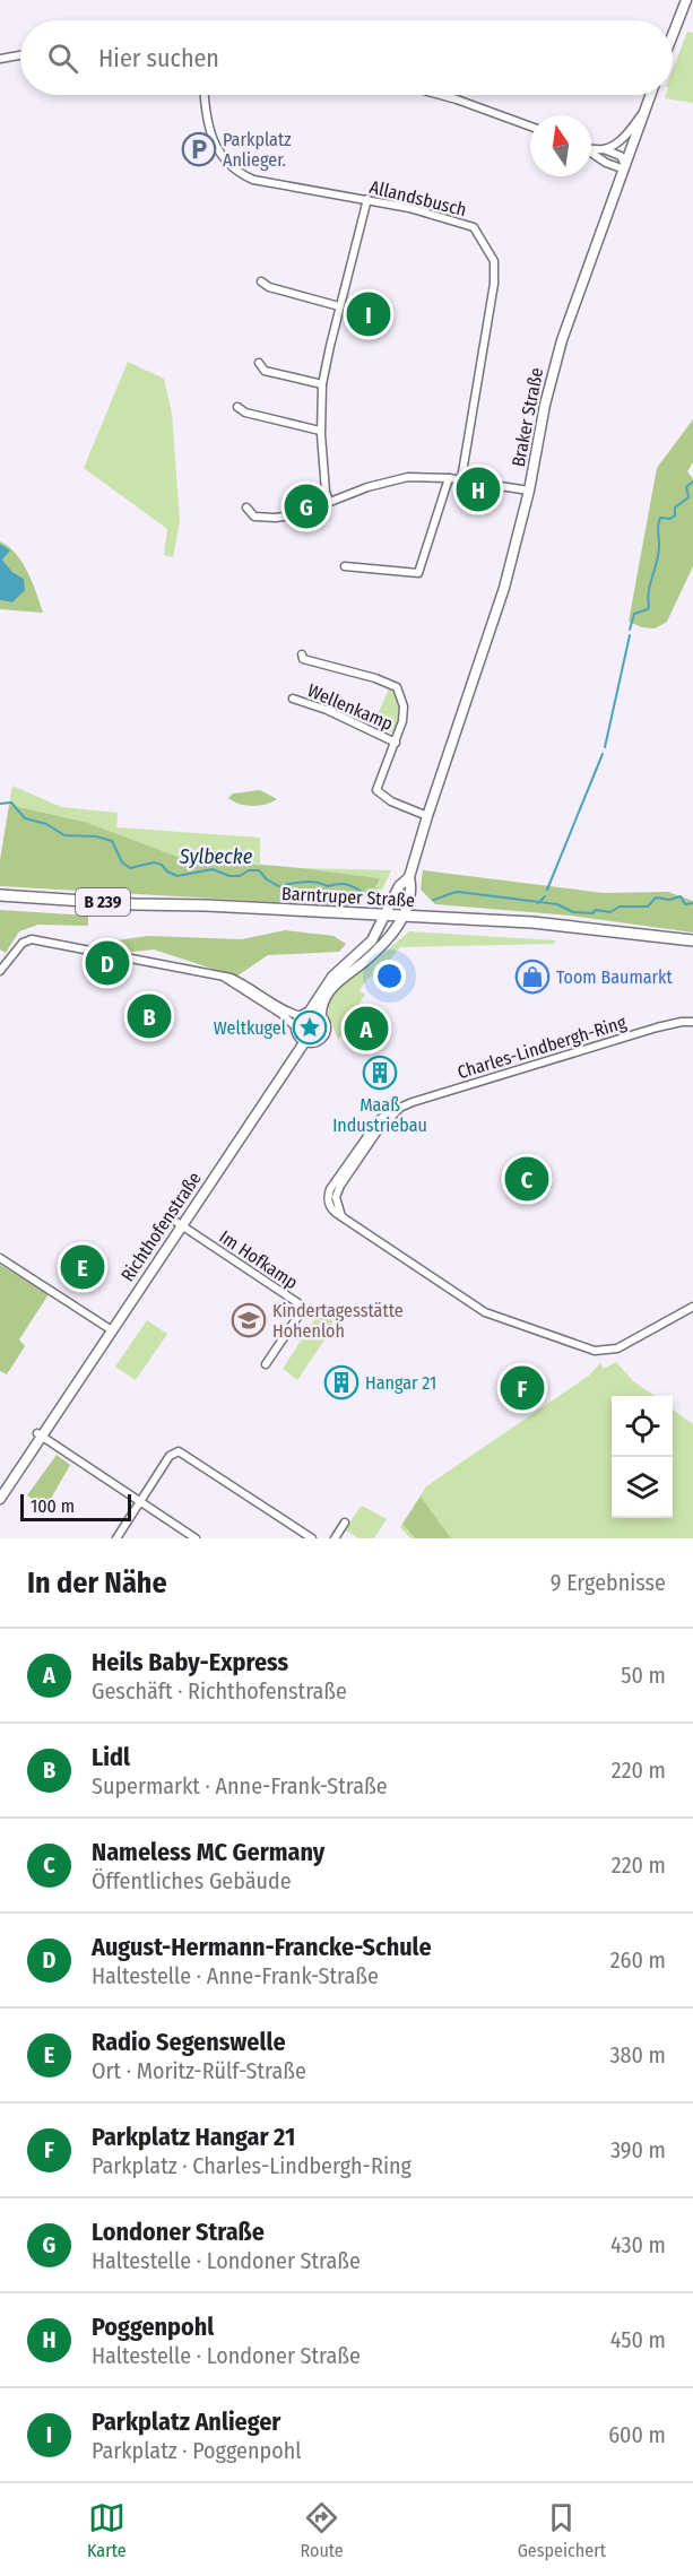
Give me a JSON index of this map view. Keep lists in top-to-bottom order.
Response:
{
  "streets": {
    "main road": ["Barntruper Straße", "B 239"],
    "street": [
      "Allandsbusch",
      "Braker Straße",
      "Wellenkamp",
      "Charles-Lindbergh-Ring",
      "Richthofenstraße",
      "Im Hofkamp"
    ]
  },
  "crossings": [
    ["Braker Straße", "Wellenkamp"],
    ["Braker Straße", "Barntruper Straße"],
    ["Richthofenstraße", "Im Hofkamp"]
  ],
  "water": ["Sylbecke"],
  "places": {
    "parking": ["Parkplatz Anlieger."],
    "shop": ["Toom Baumarkt"],
    "place": ["Weltkugel"],
    "building": ["Maaß Industriebau", "Hangar 21"],
    "school or university": ["Kindertagesstätte Hohenloh"]
  },
  "scale_bar": "100 m",
  "north": "top",
  "page": {
    "search": "Hier suchen",
    "pins": [
      "I",
      "H",
      "G",
      "D",
      "B",
      "A",
      "C",
      "E",
      "F"
    ],
    "scale": "100 m",
    "heading": ["In der Nähe", "9 Ergebnisse"],
    "list": [
      {
        "mark": "A",
        "name": "Heils Baby-Express",
        "note": "Geschäft · Richthofenstraße",
        "value": "50 m"
      },
      {
        "mark": "B",
        "name": "Lidl",
        "note": "Supermarkt · Anne-Frank-Straße",
        "value": "220 m"
      },
      {
        "mark": "C",
        "name": "Nameless MC Germany",
        "note": "Öffentliches Gebäude",
        "value": "220 m"
      },
      {
        "mark": "D",
        "name": "August-Hermann-Francke-Schule",
        "note": "Haltestelle · Anne-Frank-Straße",
        "value": "260 m"
      },
      {
        "mark": "E",
        "name": "Radio Segenswelle",
        "note": "Ort · Moritz-Rülf-Straße",
        "value": "380 m"
      },
      {
        "mark": "F",
        "name": "Parkplatz Hangar 21",
        "note": "Parkplatz · Charles-Lindbergh-Ring",
        "value": "390 m"
      },
      {
        "mark": "G",
        "name": "Londoner Straße",
        "note": "Haltestelle · Londoner Straße",
        "value": "430 m"
      },
      {
        "mark": "H",
        "name": "Poggenpohl",
        "note": "Haltestelle · Londoner Straße",
        "value": "450 m"
      },
      {
        "mark": "I",
        "name": "Parkplatz Anlieger",
        "note": "Parkplatz · Poggenpohl",
        "value": "600 m"
      }
    ],
    "nav": ["Karte", "Route", "Gespeichert"]
  }
}
